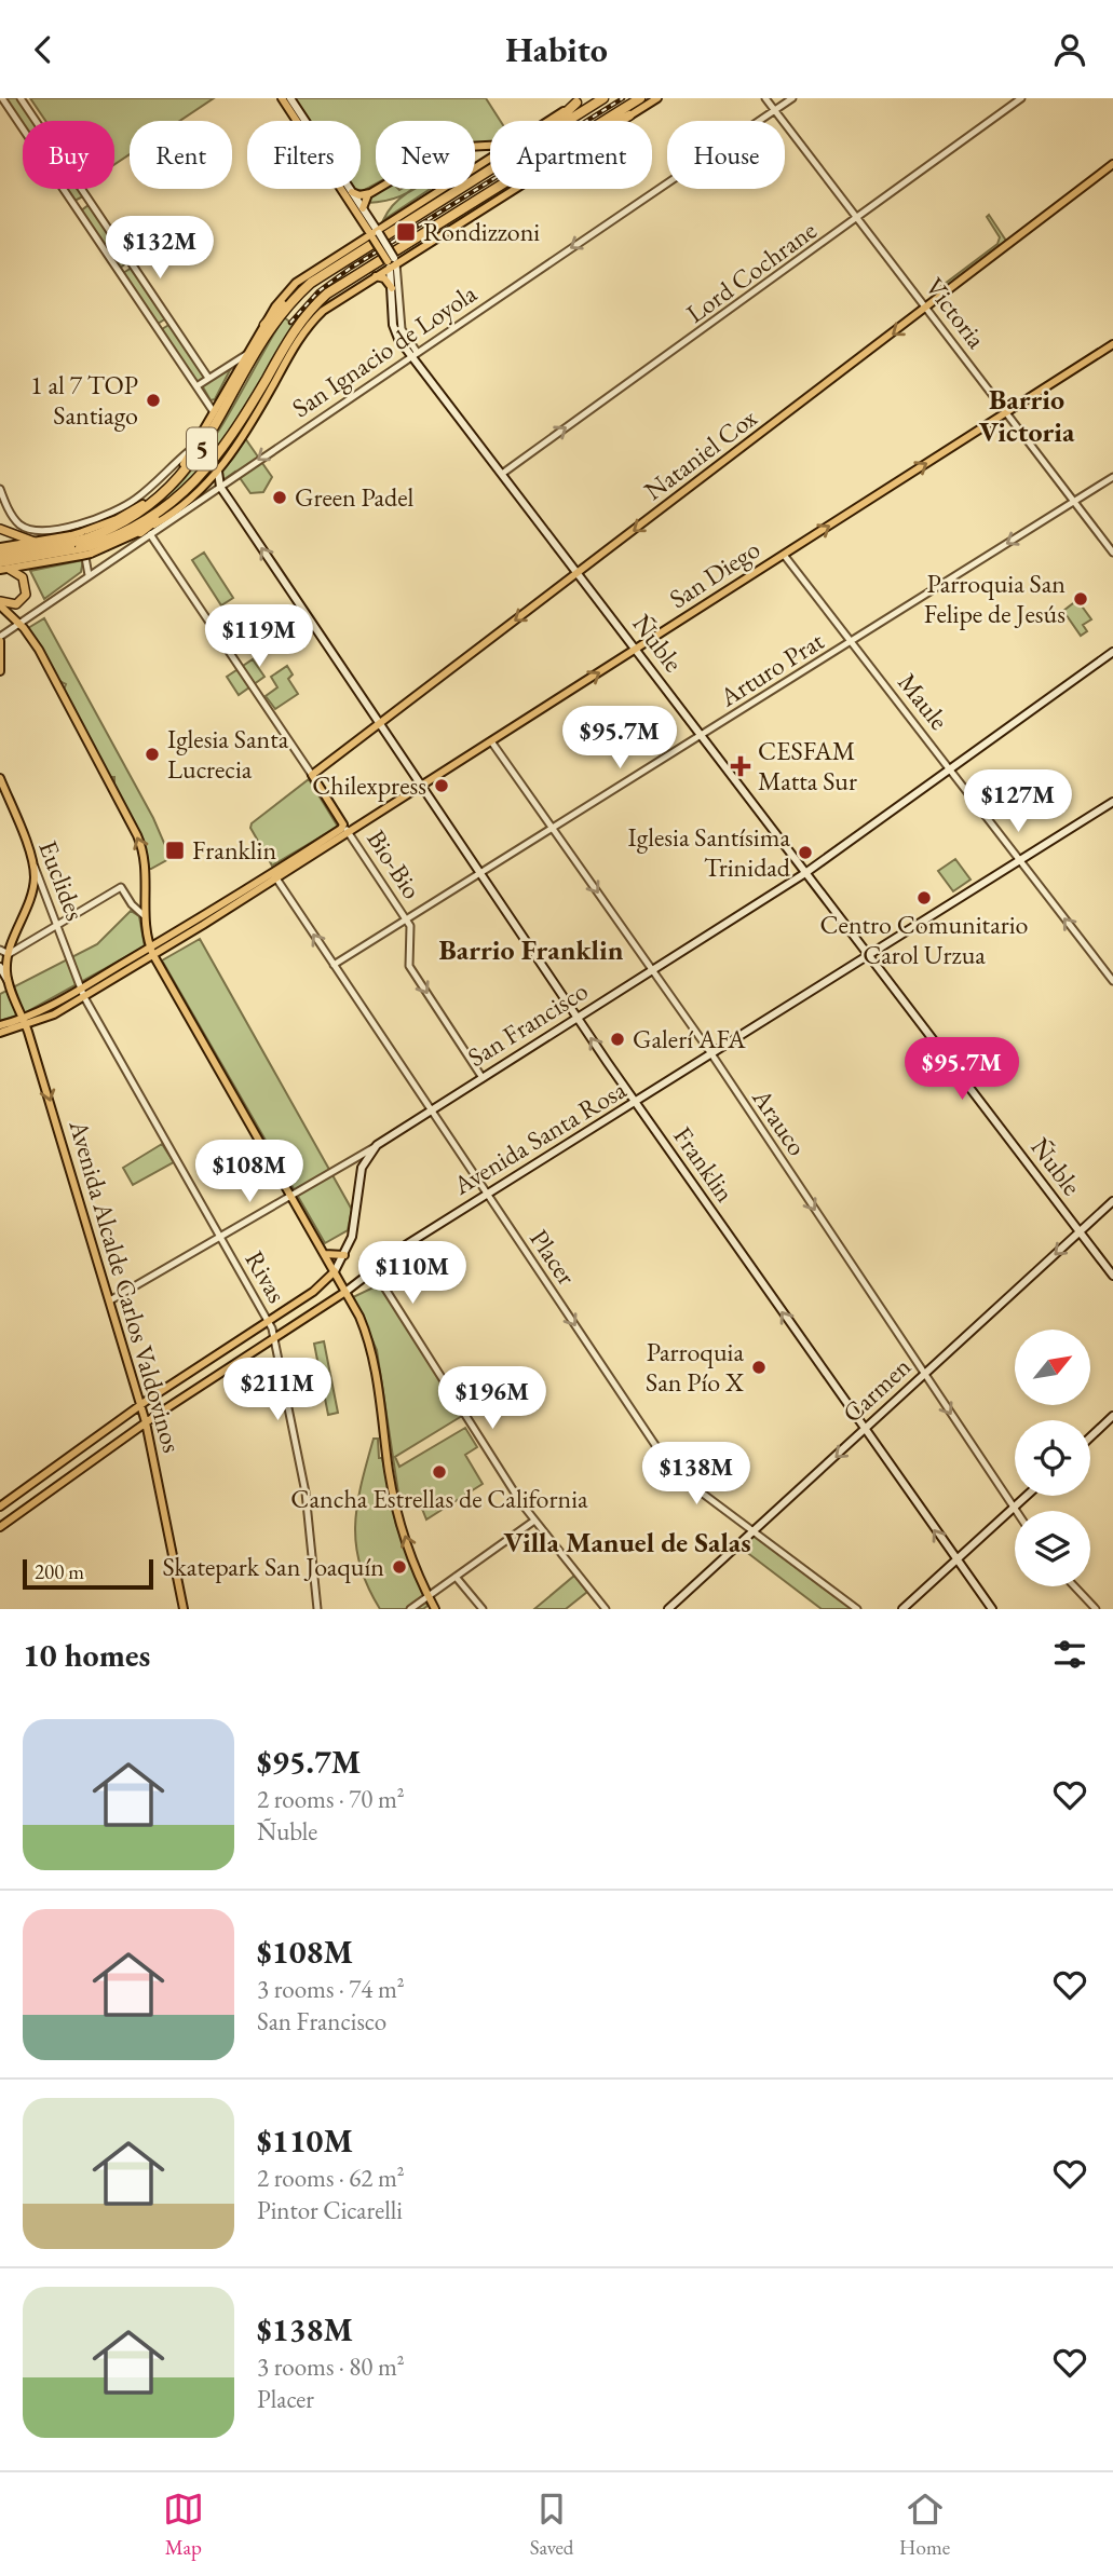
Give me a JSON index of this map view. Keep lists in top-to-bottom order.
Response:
{
  "streets": {
    "highway": ["5"],
    "main road": [
      "Nataniel Cox",
      "San Diego",
      "Ñuble",
      "Bio-Bio",
      "Euclides",
      "San Francisco",
      "Avenida Santa Rosa",
      "Franklin",
      "Avenida Alcalde Carlos Valdovinos",
      "Carmen"
    ],
    "street": [
      "Lord Cochrane",
      "Victoria",
      "San Ignacio de Loyola",
      "Arturo Prat",
      "Maule",
      "Arauco",
      "Placer",
      "Rivas"
    ]
  },
  "crossings": [
    ["Lord Cochrane", "Victoria"],
    ["Lord Cochrane", "Ñuble"],
    ["Victoria", "San Ignacio de Loyola"],
    ["Victoria", "Nataniel Cox"],
    ["Victoria", "San Diego"],
    ["Victoria", "Arturo Prat"],
    ["San Ignacio de Loyola", "Ñuble"],
    ["San Ignacio de Loyola", "Bio-Bio"],
    ["San Ignacio de Loyola", "Franklin"],
    ["Nataniel Cox", "Ñuble"],
    ["Nataniel Cox", "Bio-Bio"],
    ["Nataniel Cox", "Franklin"],
    ["San Diego", "Ñuble"],
    ["San Diego", "Maule"],
    ["San Diego", "Bio-Bio"],
    ["San Diego", "Arauco"],
    ["San Diego", "Franklin"],
    ["San Diego", "Placer"],
    ["Ñuble", "Arturo Prat"],
    ["Ñuble", "San Francisco"],
    ["Ñuble", "Avenida Santa Rosa"],
    ["Ñuble", "Carmen"],
    ["Arturo Prat", "Maule"],
    ["Arturo Prat", "Bio-Bio"],
    ["Arturo Prat", "Arauco"],
    ["Arturo Prat", "Franklin"],
    ["Arturo Prat", "Placer"],
    ["Maule", "San Francisco"],
    ["Maule", "Avenida Santa Rosa"],
    ["Bio-Bio", "San Francisco"],
    ["Euclides", "Rivas"],
    ["San Francisco", "Arauco"],
    ["San Francisco", "Franklin"],
    ["San Francisco", "Placer"],
    ["San Francisco", "Rivas"],
    ["San Francisco", "Avenida Alcalde Carlos Valdovinos"],
    ["Arauco", "Avenida Santa Rosa"],
    ["Arauco", "Carmen"],
    ["Avenida Santa Rosa", "Franklin"],
    ["Avenida Santa Rosa", "Placer"],
    ["Avenida Santa Rosa", "Rivas"],
    ["Avenida Santa Rosa", "Avenida Alcalde Carlos Valdovinos"],
    ["Franklin", "Carmen"],
    ["Placer", "Carmen"]
  ],
  "one_way": [
    "Lord Cochrane",
    "San Ignacio de Loyola",
    "Nataniel Cox",
    "Arauco",
    "Franklin",
    "Avenida Alcalde Carlos Valdovinos",
    "Carmen"
  ],
  "districts": ["Barrio Victoria", "Barrio Franklin", "Villa Manuel de Salas"],
  "places": {
    "transit": ["Rondizzoni", "Franklin"],
    "other": [
      "1 al 7 TOP Santiago",
      "Green Padel",
      "Parroquia San Felipe de Jesús",
      "Iglesia Santa Lucrecia",
      "Chilexpress",
      "Iglesia Santísima Trinidad",
      "Centro Comunitario Carol Urzua",
      "Galerí AFA",
      "Parroquia San Pío X",
      "Cancha Estrellas de California",
      "Skatepark San Joaquín"
    ],
    "health": ["CESFAM Matta Sur"]
  },
  "scale_bar": "200 m",
  "north": "top right",
  "page": {
    "header": "Habito",
    "chip": [
      "Buy",
      "Rent",
      "Filters",
      "New",
      "Apartment",
      "House"
    ],
    "price": [
      "$132M",
      "$119M",
      "$95.7M",
      "$127M",
      "$95.7M",
      "$108M",
      "$110M",
      "$211M",
      "$196M",
      "$138M"
    ],
    "scale": "200 m",
    "heading": "10 homes",
    "list": [
      {
        "name": "$95.7M",
        "note": "2 rooms · 70 m² · Ñuble"
      },
      {
        "name": "$108M",
        "note": "3 rooms · 74 m² · San Francisco"
      },
      {
        "name": "$110M",
        "note": "2 rooms · 62 m² · Pintor Cicarelli"
      },
      {
        "name": "$138M",
        "note": "3 rooms · 80 m² · Placer"
      }
    ],
    "tabs": ["Map", "Saved", "Home"]
  }
}
